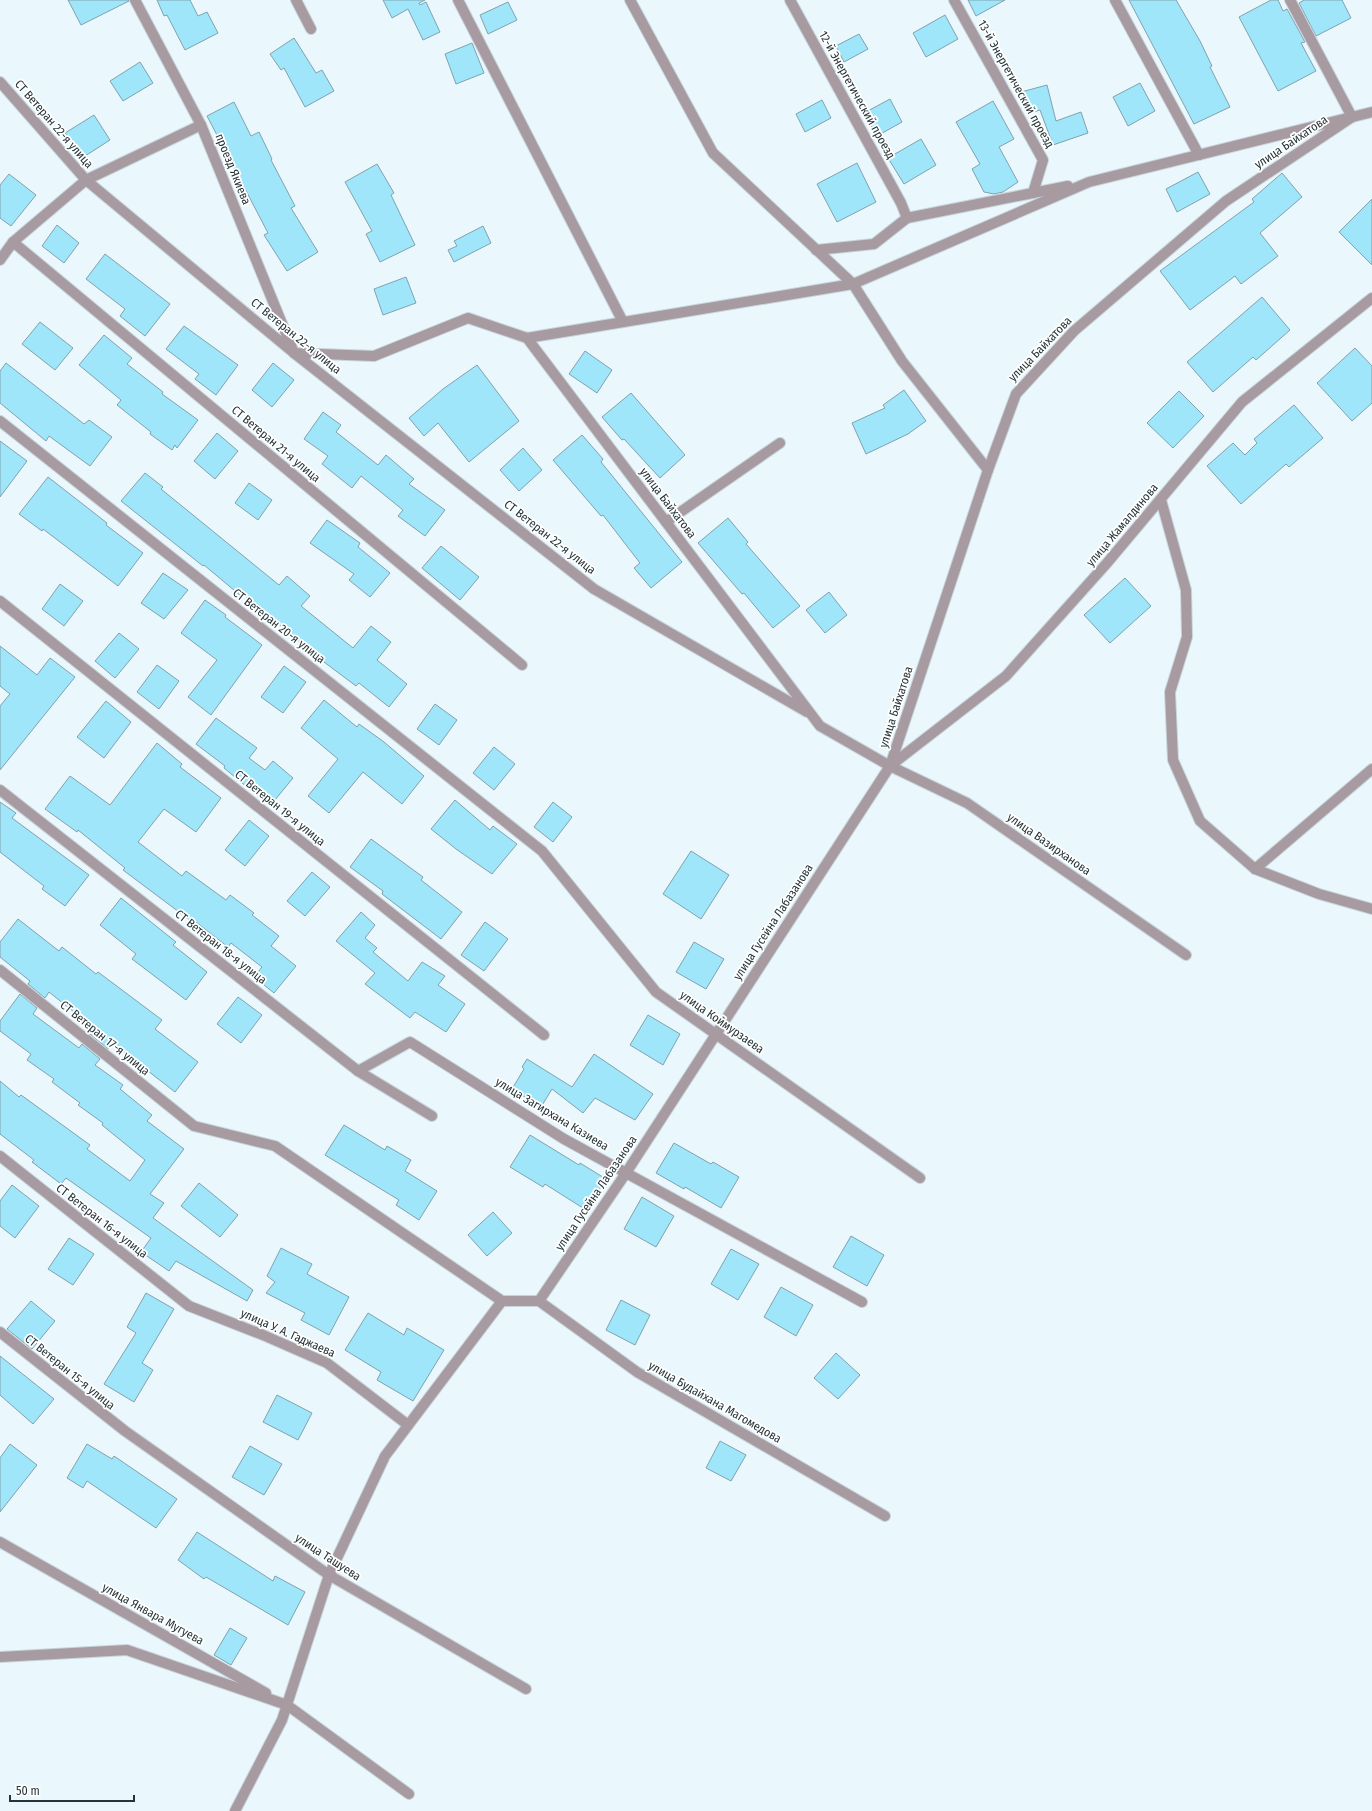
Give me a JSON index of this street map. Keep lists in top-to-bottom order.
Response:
{
  "streets": {
    "street": [
      "13-й Энергетический проезд",
      "12-й Энергетический проезд",
      "СТ Ветеран 22-я улица",
      "улица Байхатова",
      "проезд Якиева",
      "СТ Ветеран 21-я улица",
      "улица Жамалдинова",
      "СТ Ветеран 20-я улица",
      "СТ Ветеран 19-я улица",
      "улица Вазирханова",
      "улица Гусейна Лабазанова",
      "СТ Ветеран 18-я улица",
      "улица Коймурзаева",
      "СТ Ветеран 17-я улица",
      "улица Загирхана Казиева",
      "СТ Ветеран 16-я улица",
      "улица У. А. Гаджаева",
      "СТ Ветеран 15-я улица",
      "улица Будайхана Магомедова",
      "улица Ташуева",
      "улица Январа Мугуева"
    ]
  },
  "crossings": [
    ["СТ Ветеран 22-я улица", "улица Байхатова"],
    ["СТ Ветеран 22-я улица", "проезд Якиева"],
    ["улица Байхатова", "улица Жамалдинова"],
    ["улица Байхатова", "улица Вазирханова"],
    ["улица Байхатова", "улица Гусейна Лабазанова"],
    ["улица Жамалдинова", "улица Вазирханова"],
    ["улица Жамалдинова", "улица Гусейна Лабазанова"],
    ["СТ Ветеран 20-я улица", "улица Коймурзаева"],
    ["улица Вазирханова", "улица Гусейна Лабазанова"],
    ["улица Гусейна Лабазанова", "улица Коймурзаева"],
    ["улица Гусейна Лабазанова", "улица Загирхана Казиева"],
    ["улица Гусейна Лабазанова", "улица Будайхана Магомедова"],
    ["СТ Ветеран 18-я улица", "улица Загирхана Казиева"],
    ["СТ Ветеран 16-я улица", "улица У. А. Гаджаева"],
    ["СТ Ветеран 15-я улица", "улица Ташуева"]
  ],
  "scale_bar": "50 m"
}
